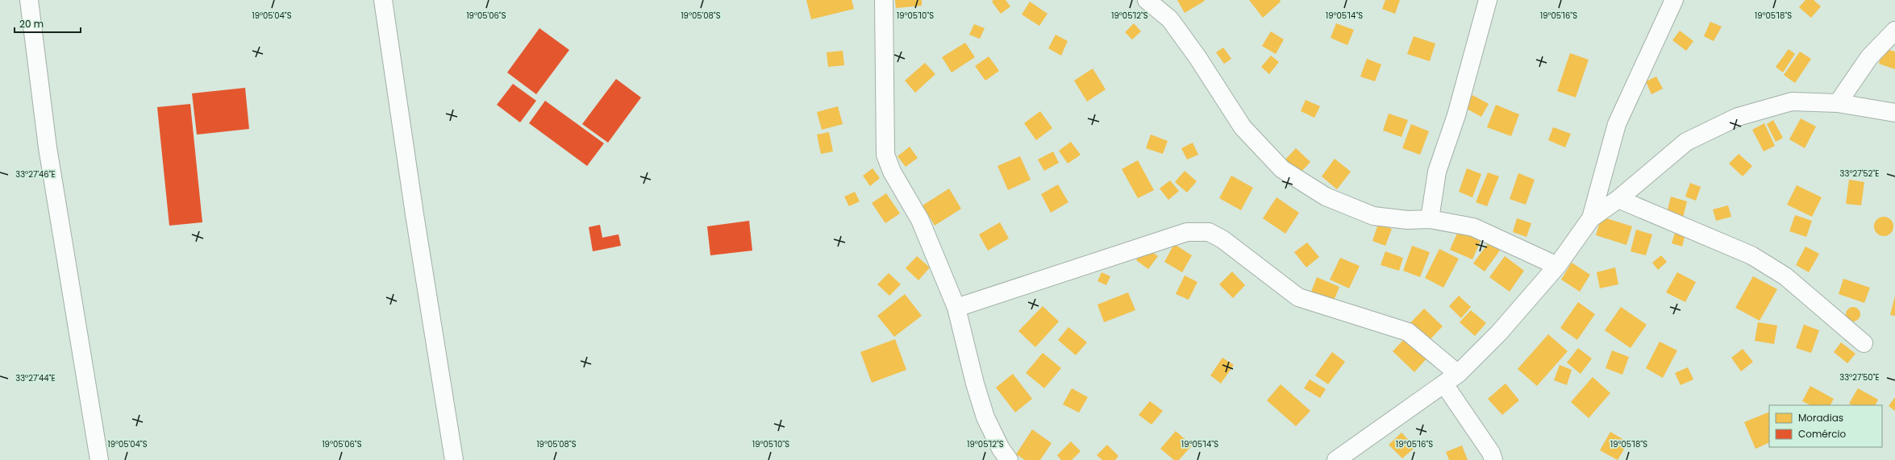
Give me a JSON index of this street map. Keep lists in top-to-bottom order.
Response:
{
  "legend": ["Moradias", "Comércio"],
  "scale_bar": "20 m",
  "coordinates": [
    "19°05'04\"S",
    "19°05'06\"S",
    "19°05'08\"S",
    "19°05'10\"S",
    "19°05'12\"S",
    "19°05'14\"S",
    "19°05'16\"S",
    "19°05'18\"S",
    "33°27'52\"E",
    "33°27'46\"E",
    "33°27'50\"E",
    "33°27'44\"E"
  ]
}
